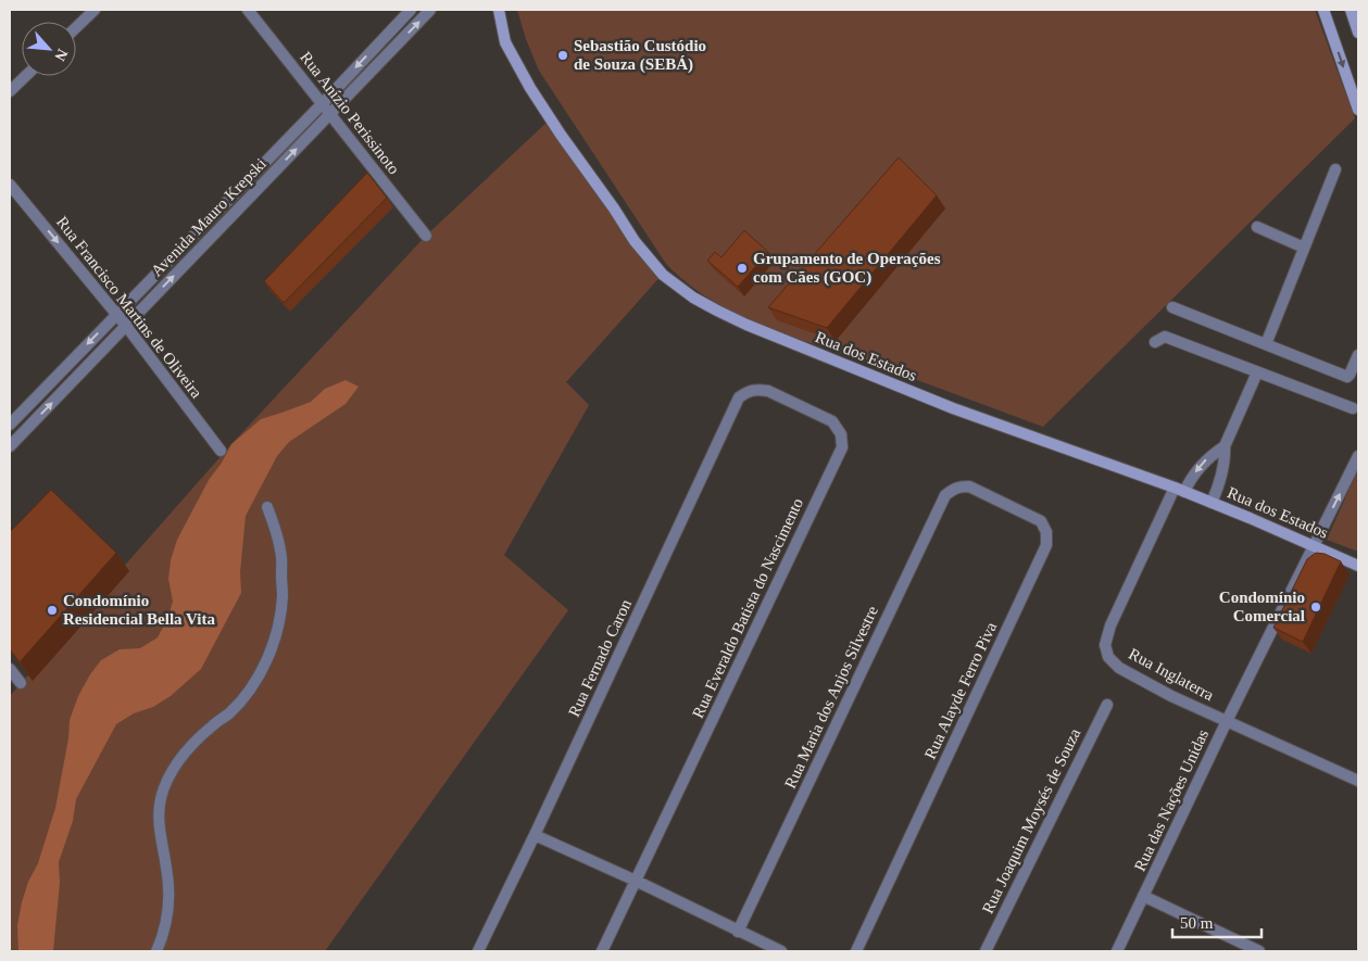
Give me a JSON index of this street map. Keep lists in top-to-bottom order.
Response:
{
  "streets": {
    "street": [
      "Rua Anízio Perissinoto",
      "Avenida Mauro Krepski",
      "Rua Francisco Martins de Oliveira",
      "Rua dos Estados",
      "Rua Everaldo Batista do Nascimento",
      "Rua Fernado Caron",
      "Rua Inglaterra",
      "Rua Alayde Ferro Piva",
      "Rua Maria dos Anjos Silvestre",
      "Rua das Nações Unidas",
      "Rua Joaquim Moysés de Souza"
    ]
  },
  "crossings": [
    ["Rua Anízio Perissinoto", "Avenida Mauro Krepski"],
    ["Avenida Mauro Krepski", "Rua Francisco Martins de Oliveira"],
    ["Rua dos Estados", "Rua Inglaterra"],
    ["Rua dos Estados", "Rua das Nações Unidas"],
    ["Rua Everaldo Batista do Nascimento", "Rua Fernado Caron"],
    ["Rua Inglaterra", "Rua das Nações Unidas"],
    ["Rua Alayde Ferro Piva", "Rua Maria dos Anjos Silvestre"]
  ],
  "one_way": ["Rua Francisco Martins de Oliveira"],
  "places": [
    "Sebastião Custódio de Souza (SEBÁ)",
    "Grupamento de Operações com Cães (GOC)",
    "Condomínio Comercial",
    "Condomínio Residencial Bella Vita"
  ],
  "scale_bar": "50 m",
  "north": "bottom right"
}
